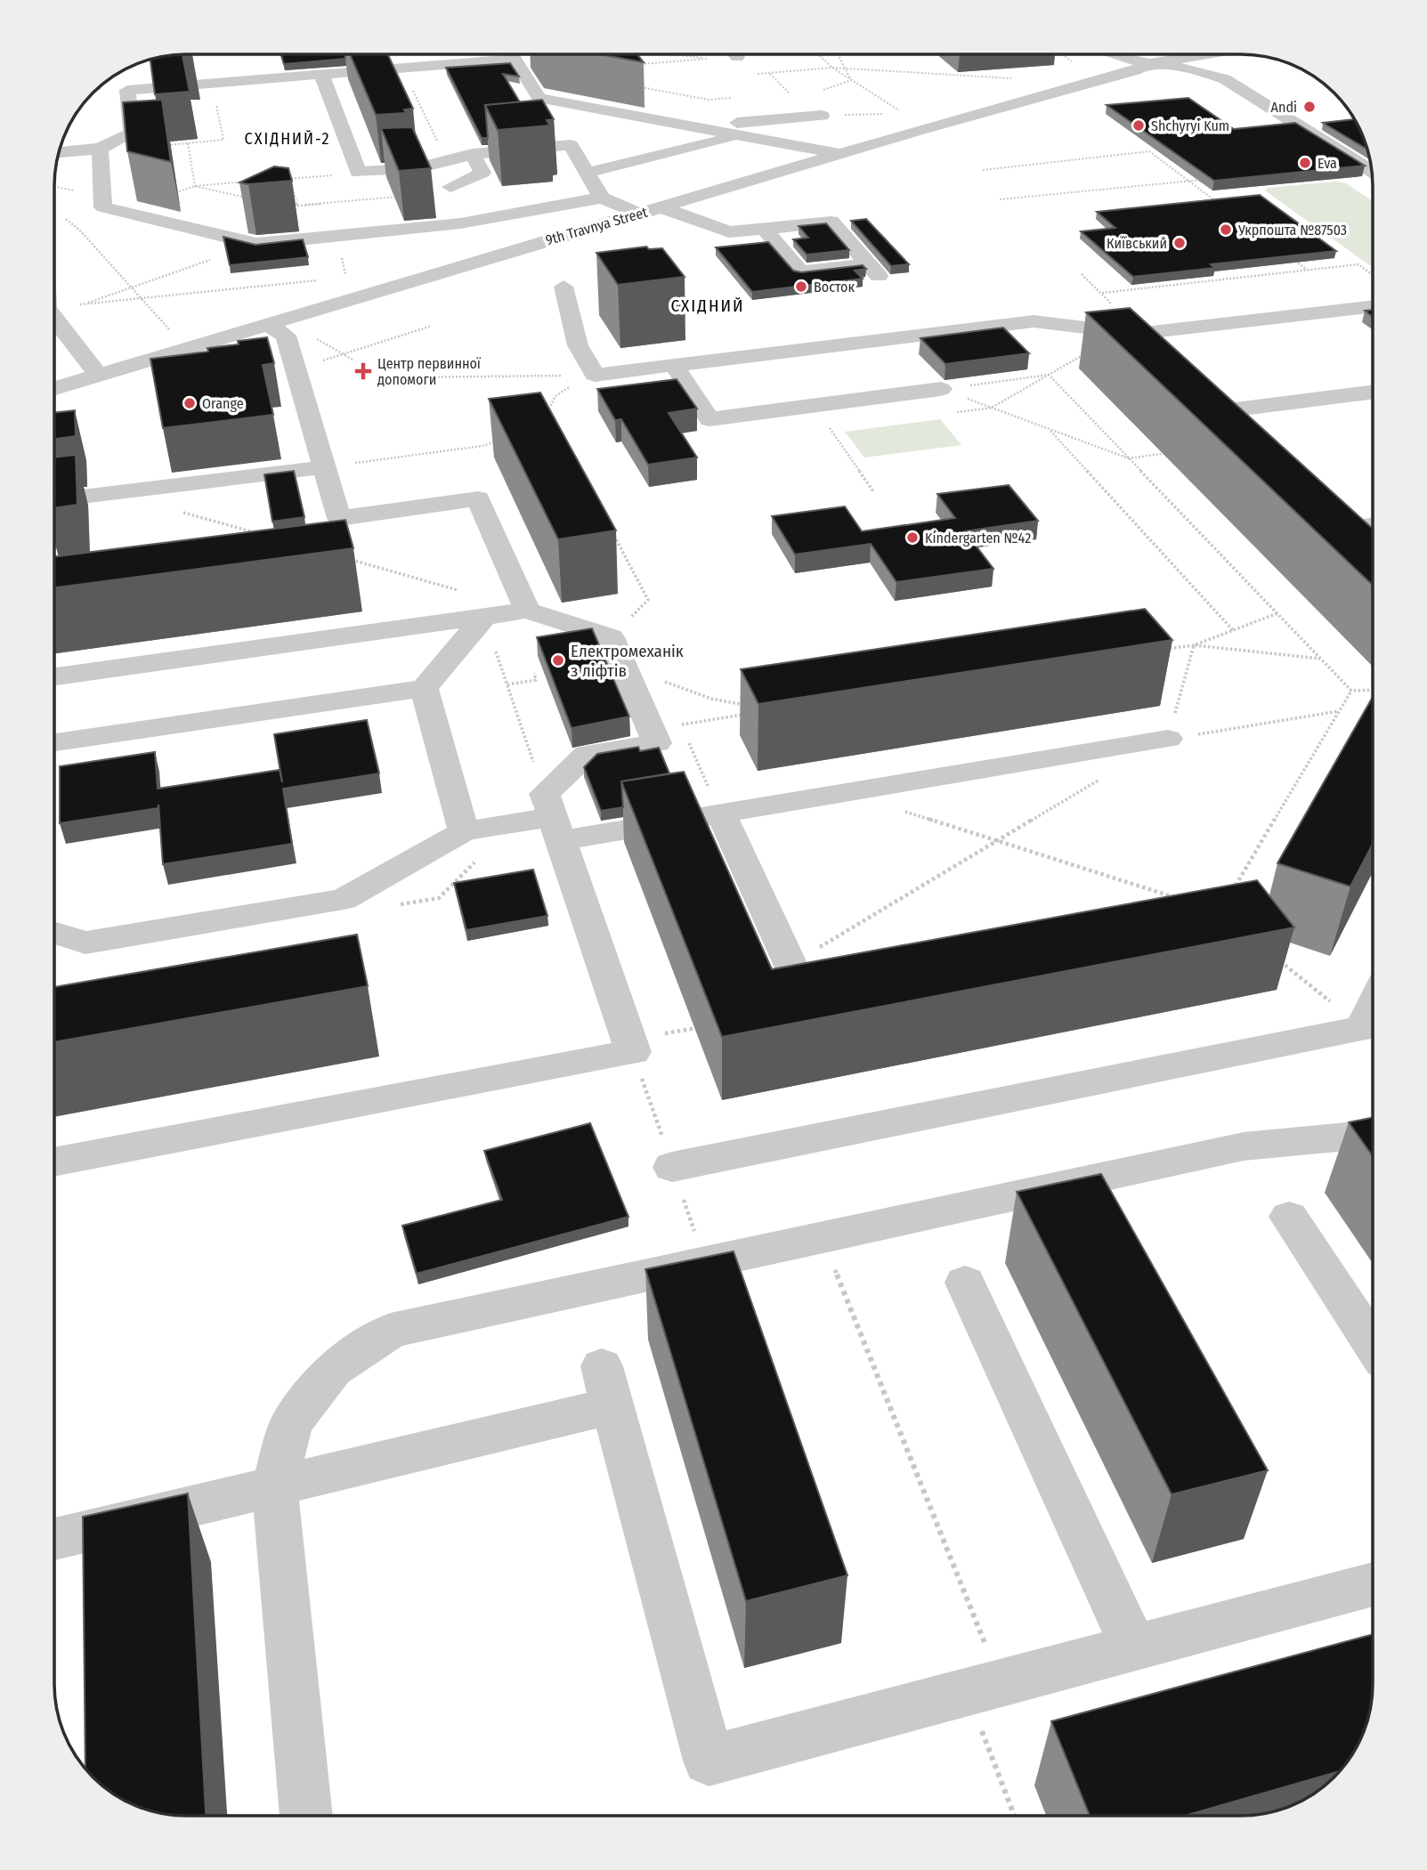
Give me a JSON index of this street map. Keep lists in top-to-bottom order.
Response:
{
  "streets": {
    "street": ["9th Travnya Street"]
  },
  "districts": ["СХІДНИЙ-2", "СХІДНИЙ"],
  "places": {
    "other": [
      "Andi",
      "Shchyryi Kum",
      "Eva",
      "Укрпошта №87503",
      "Київський",
      "Восток",
      "Orange",
      "Kindergarten №42",
      "Електромеханік з ліфтів"
    ],
    "health": ["Центр первинної допомоги"]
  }
}
